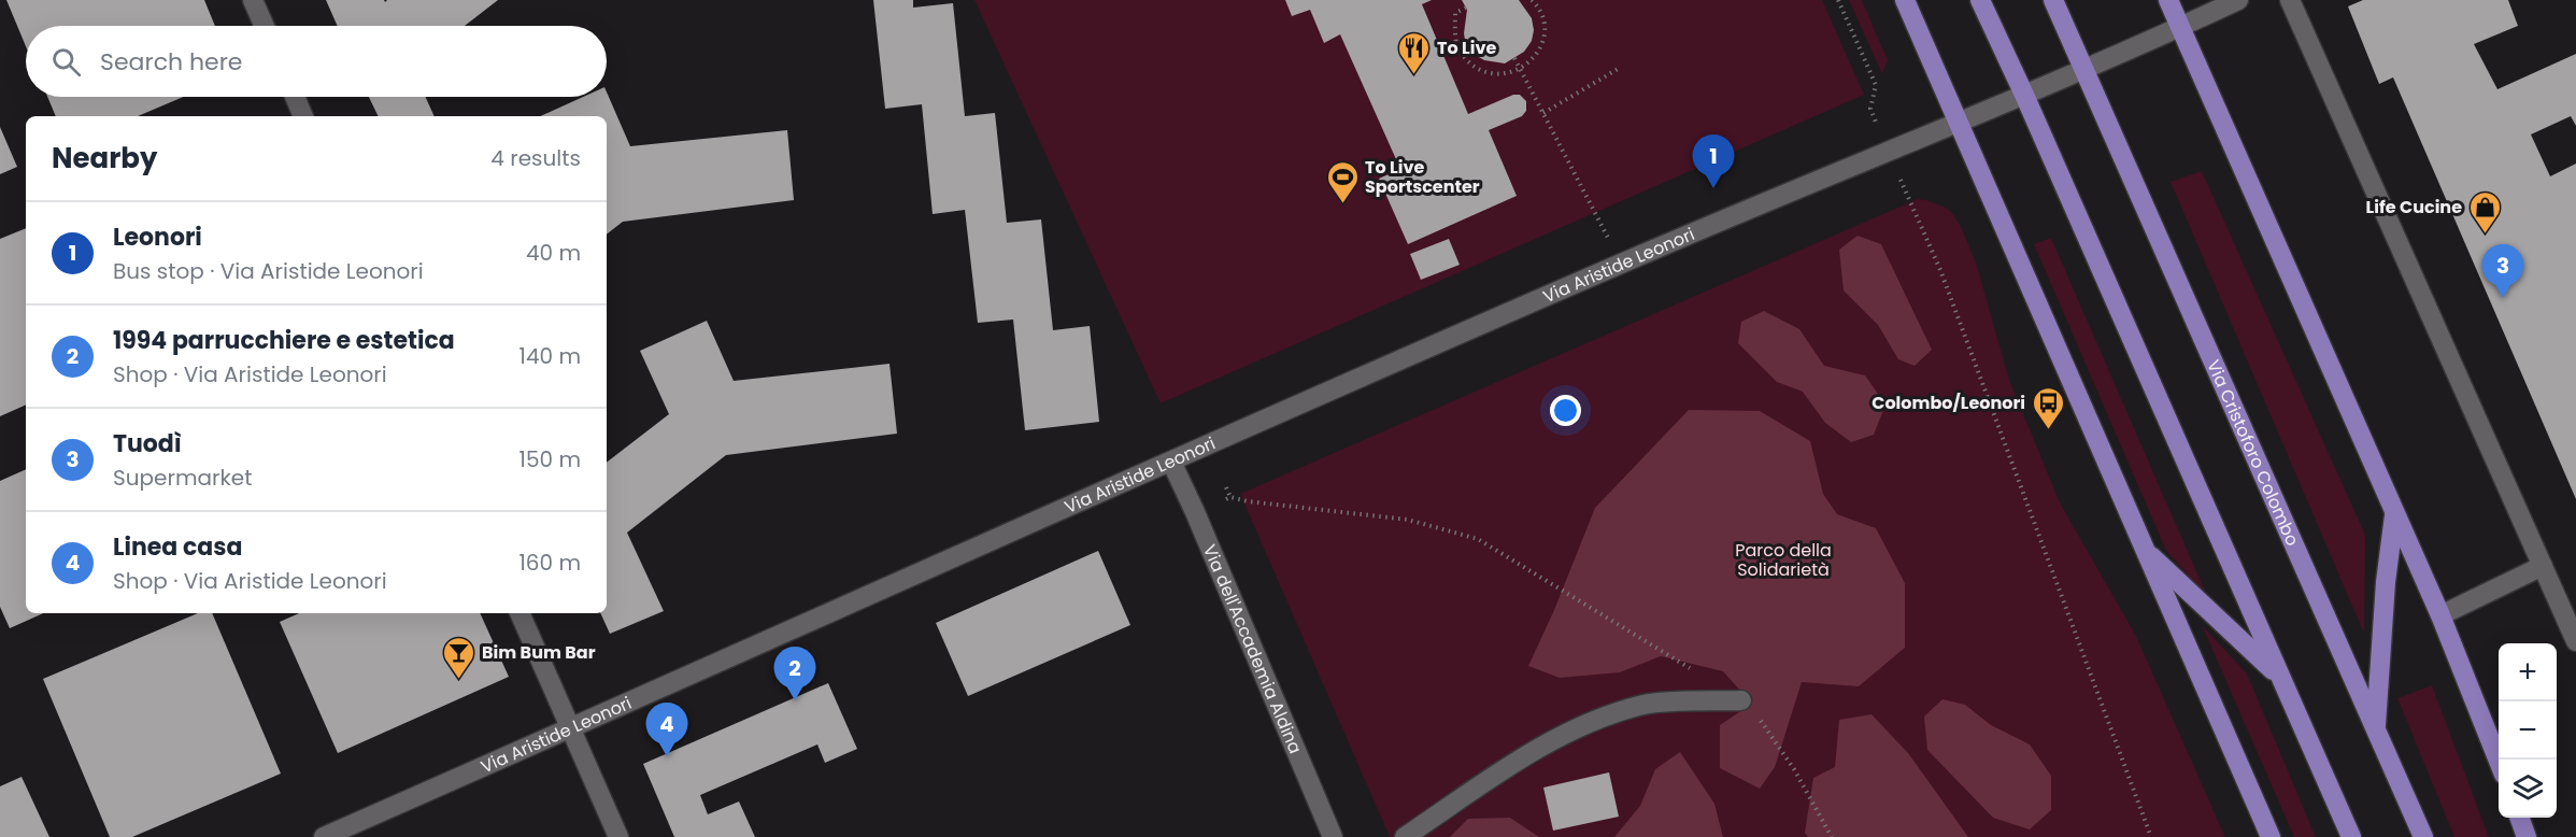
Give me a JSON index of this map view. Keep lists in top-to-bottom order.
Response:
{
  "streets": {
    "main road": ["Via Cristoforo Colombo"],
    "street": ["Via Aristide Leonori", "Via dell'Accademia Aldina"]
  },
  "crossings": [
    ["Via Aristide Leonori", "Via dell'Accademia Aldina"]
  ],
  "parks": ["Parco della Solidarietà"],
  "places": {
    "restaurant": ["To Live"],
    "sports": ["To Live Sportscenter"],
    "shop": ["Life Cucine"],
    "bus stop": ["Colombo/Leonori"],
    "bar": ["Bim Bum Bar"]
  },
  "page": {
    "search": "Search here",
    "heading": ["Nearby", "4 results"],
    "pins": [
      "1",
      "3",
      "2",
      "4"
    ],
    "list": [
      {
        "mark": "1",
        "name": "Leonori",
        "note": "Bus stop · Via Aristide Leonori",
        "value": "40 m"
      },
      {
        "mark": "2",
        "name": "1994 parrucchiere e estetica",
        "note": "Shop · Via Aristide Leonori",
        "value": "140 m"
      },
      {
        "mark": "3",
        "name": "Tuodì",
        "note": "Supermarket",
        "value": "150 m"
      },
      {
        "mark": "4",
        "name": "Linea casa",
        "note": "Shop · Via Aristide Leonori",
        "value": "160 m"
      }
    ],
    "map_buttons": ["+", "−"]
  }
}
